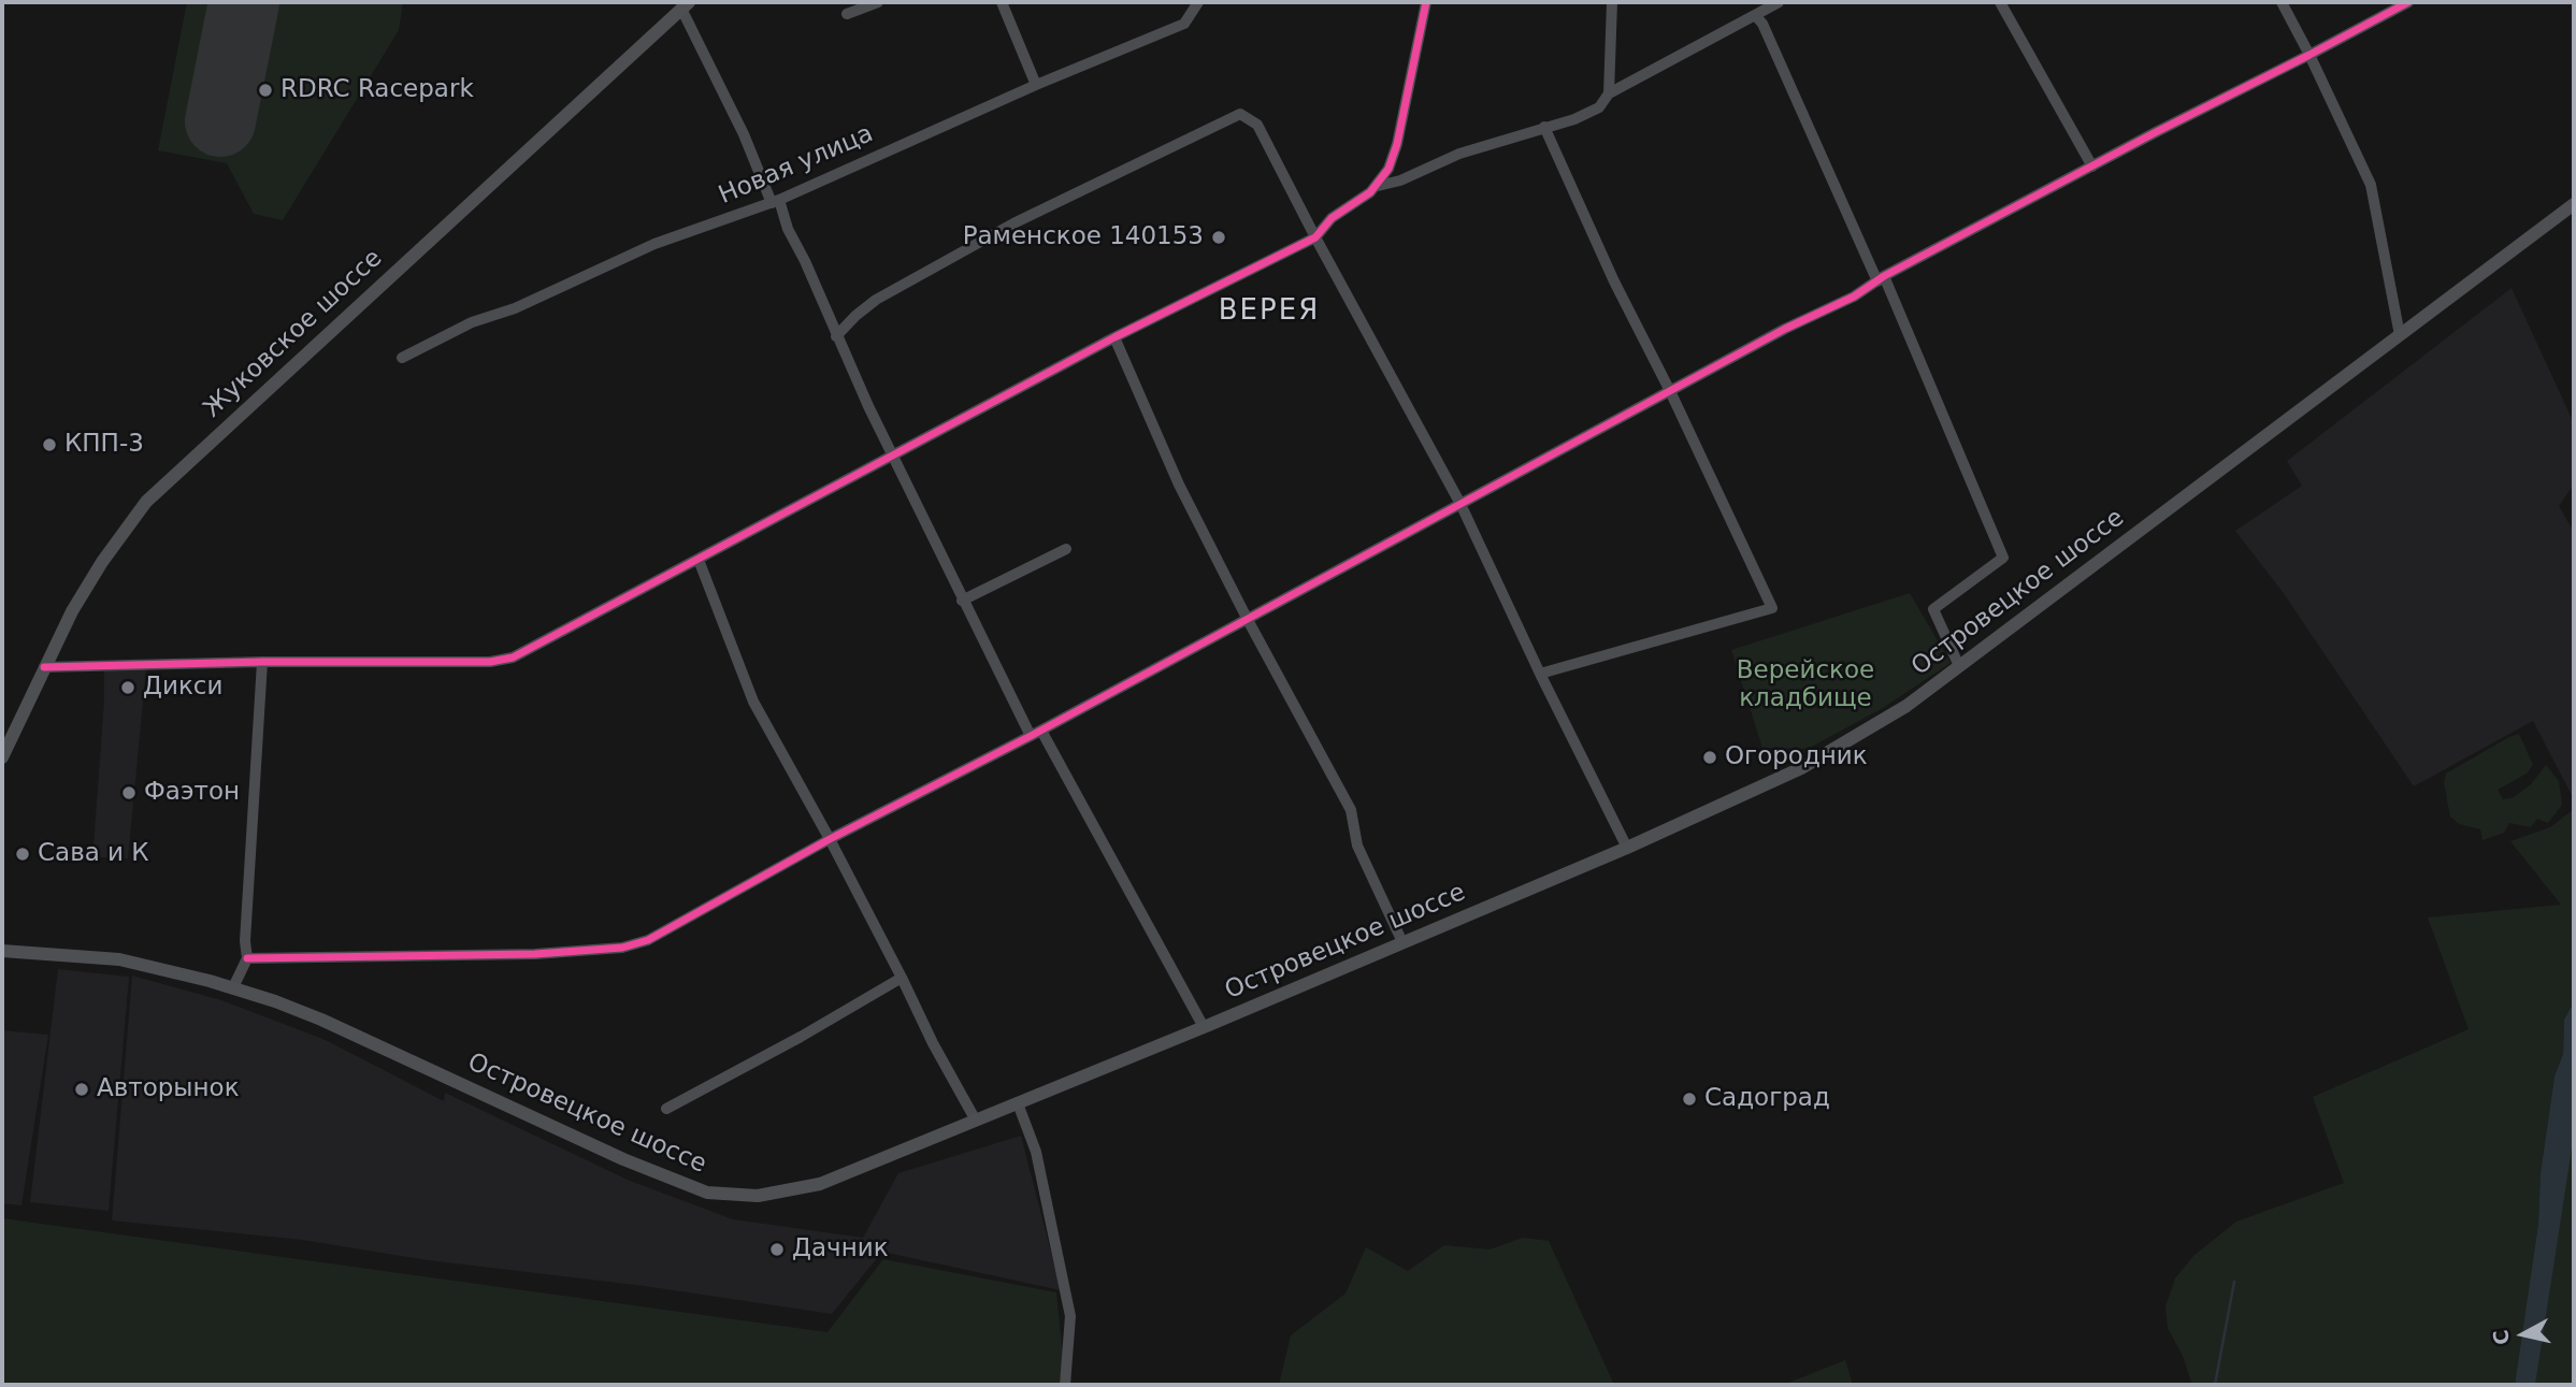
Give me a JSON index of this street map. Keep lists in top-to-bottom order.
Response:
{
  "streets": {
    "main road": ["Жуковское шоссе", "Островецкое шоссе"],
    "street": ["Новая улица"]
  },
  "districts": ["ВЕРЕЯ"],
  "parks": ["Верейское кладбище"],
  "places": [
    "RDRC Racepark",
    "Раменское 140153",
    "КПП-3",
    "Дикси",
    "Огородник",
    "Фаэтон",
    "Сава и К",
    "Авторынок",
    "Садоград",
    "Дачник"
  ],
  "north": "left"
}
